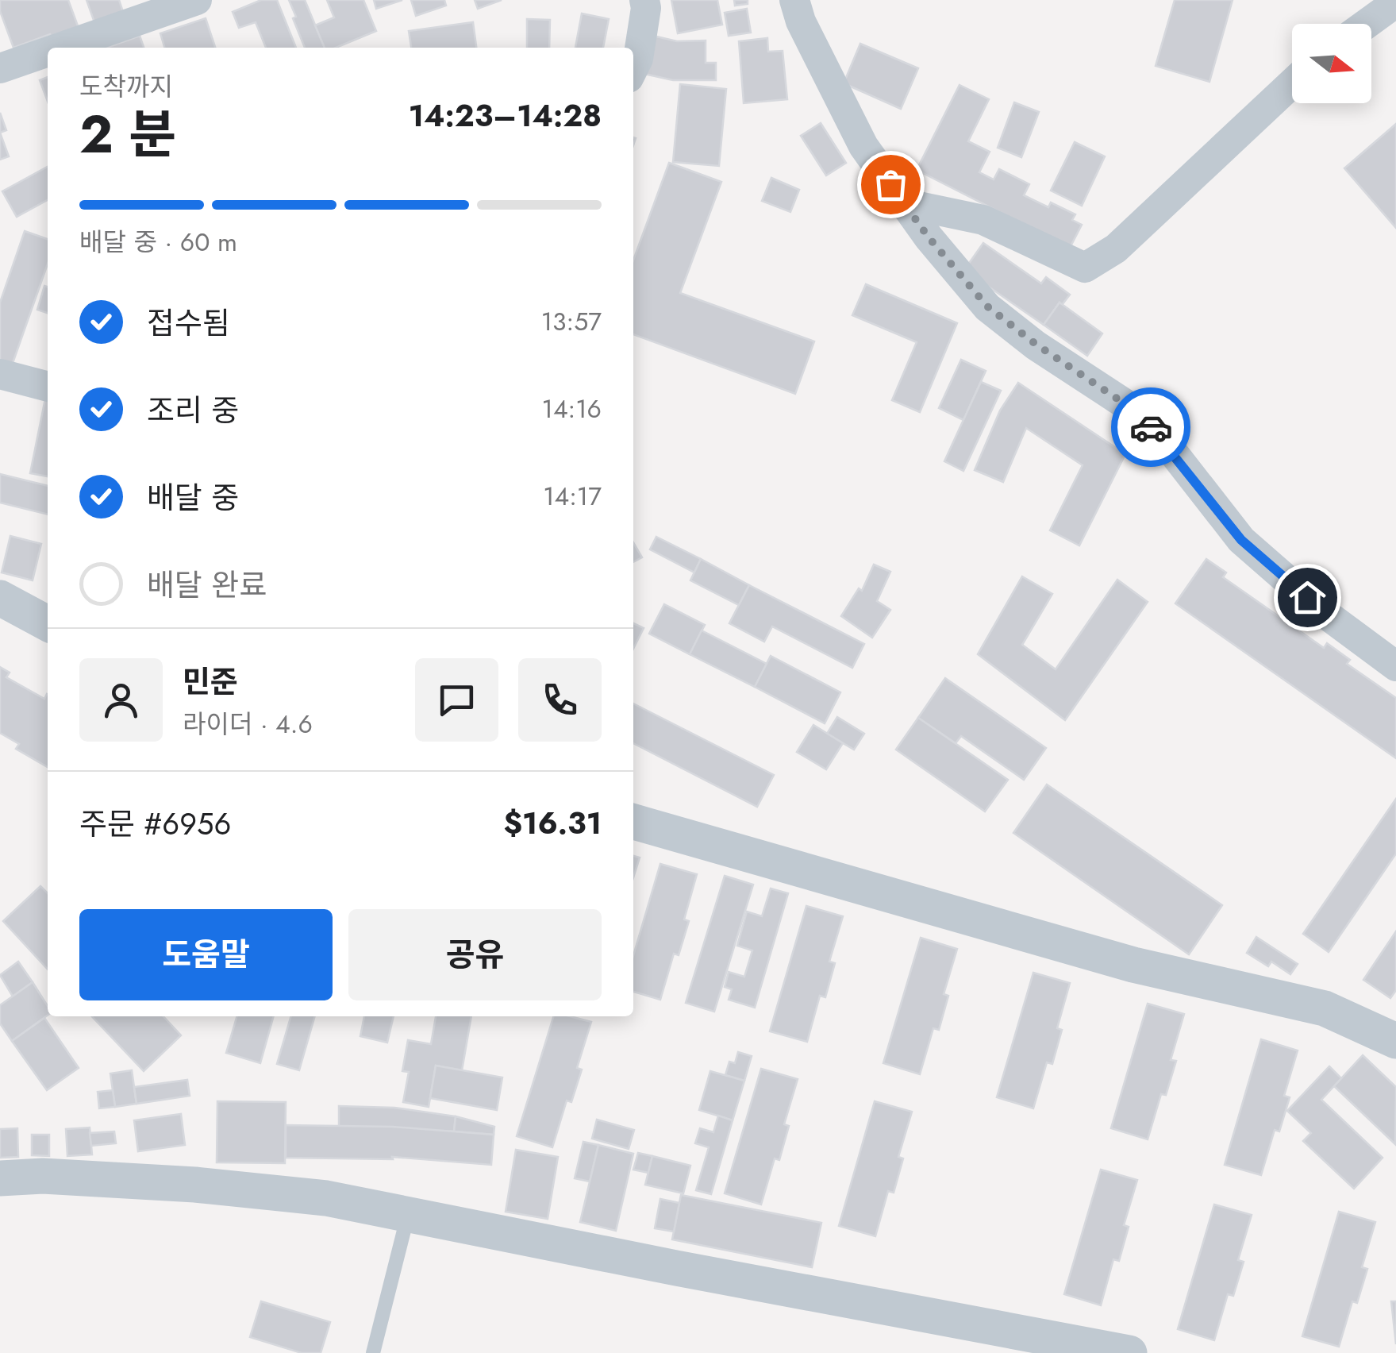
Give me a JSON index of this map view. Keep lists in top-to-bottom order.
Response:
{
  "north": "right",
  "page": {
    "heading": ["2 분", "도착까지", "14:23–14:28"],
    "panel": [
      "민준",
      "라이더 · 4.6",
      "주문 #6956",
      "$16.31"
    ],
    "bar": "배달 중 · 60 m",
    "list": [
      ["접수됨", "13:57"],
      ["조리 중", "14:16"],
      ["배달 중", "14:17"],
      "배달 완료"
    ],
    "buttons": ["도움말", "공유"]
  }
}
